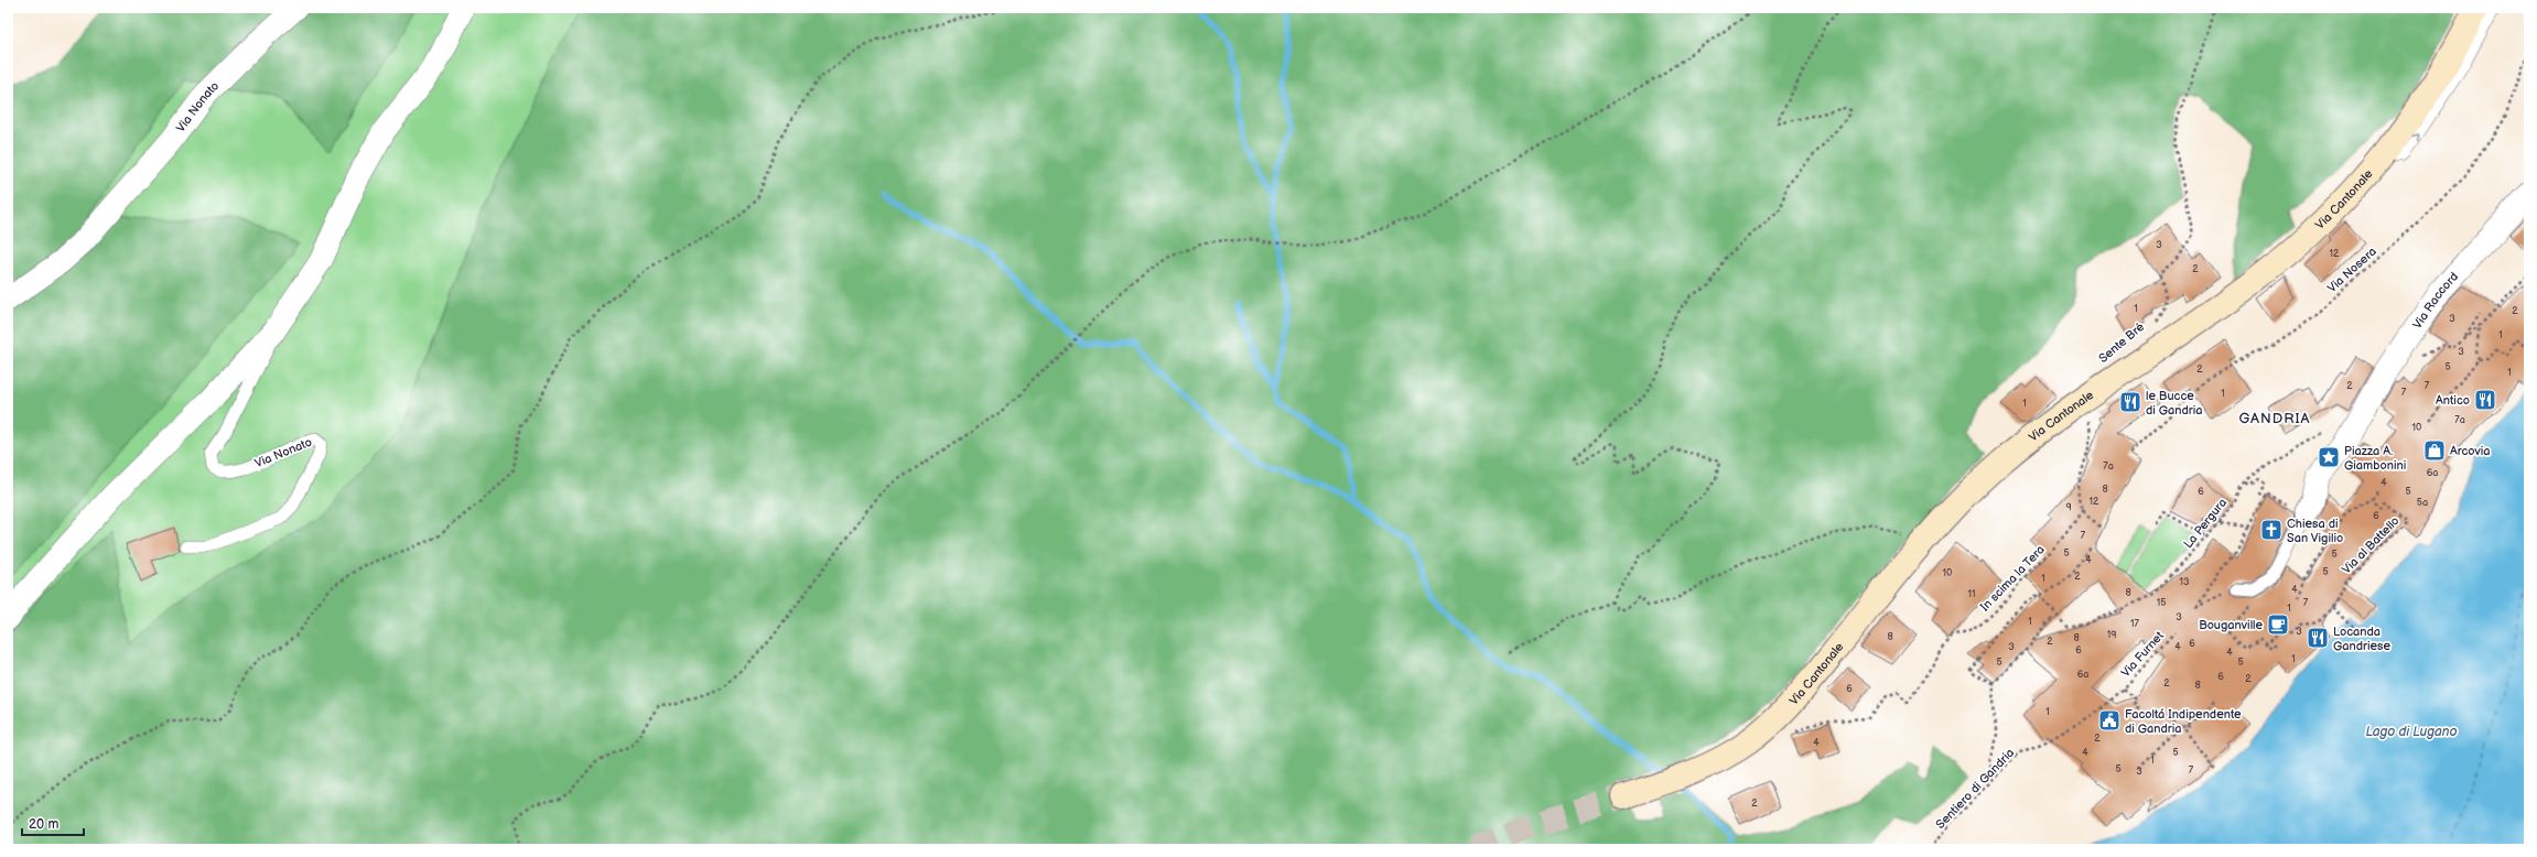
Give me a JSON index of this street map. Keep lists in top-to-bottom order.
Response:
{
  "streets": {
    "main road": ["Via Cantonale"],
    "street": ["Via Nonato", "Via Raccord"],
    "path": [
      "Via Nosera",
      "Sente Bré",
      "La Pergura",
      "Via al Battello",
      "In scima la Tera",
      "Via Furnet",
      "Sentiero di Gandria"
    ]
  },
  "crossings": [
    ["Via Cantonale", "In scima la Tera"],
    ["Via Furnet", "Sentiero di Gandria"]
  ],
  "districts": ["GANDRIA"],
  "water": ["Lago di Lugano"],
  "places": {
    "restaurant": ["Antico", "le Bucce di Gandria", "Locanda Gandriese"],
    "shop": ["Arcovia"],
    "place": ["Piazza A. Giambonini"],
    "church": ["Chiesa di San Vigilio"],
    "cafe": ["Bouganville"],
    "public building": ["Facoltá Indipendente di Gandria"]
  },
  "house_numbers": [
    "3",
    "12",
    "2",
    "1",
    "2",
    "3",
    "1",
    "3",
    "5",
    "2",
    "1",
    "2",
    "7",
    "7",
    "1",
    "1",
    "7a",
    "10",
    "7a",
    "6a",
    "4",
    "8",
    "6",
    "5",
    "12",
    "5a",
    "9",
    "6",
    "7",
    "5",
    "5",
    "4",
    "5",
    "10",
    "2",
    "1",
    "13",
    "4",
    "8",
    "11",
    "15",
    "7",
    "1",
    "3",
    "1",
    "17",
    "3",
    "19",
    "8",
    "8",
    "2",
    "6",
    "3",
    "4",
    "6",
    "4",
    "1",
    "5",
    "5",
    "6a",
    "6",
    "2",
    "2",
    "8",
    "6",
    "1",
    "2",
    "4",
    "4",
    "5",
    "1",
    "5",
    "7",
    "3",
    "2"
  ],
  "scale_bar": "20 m"
}
